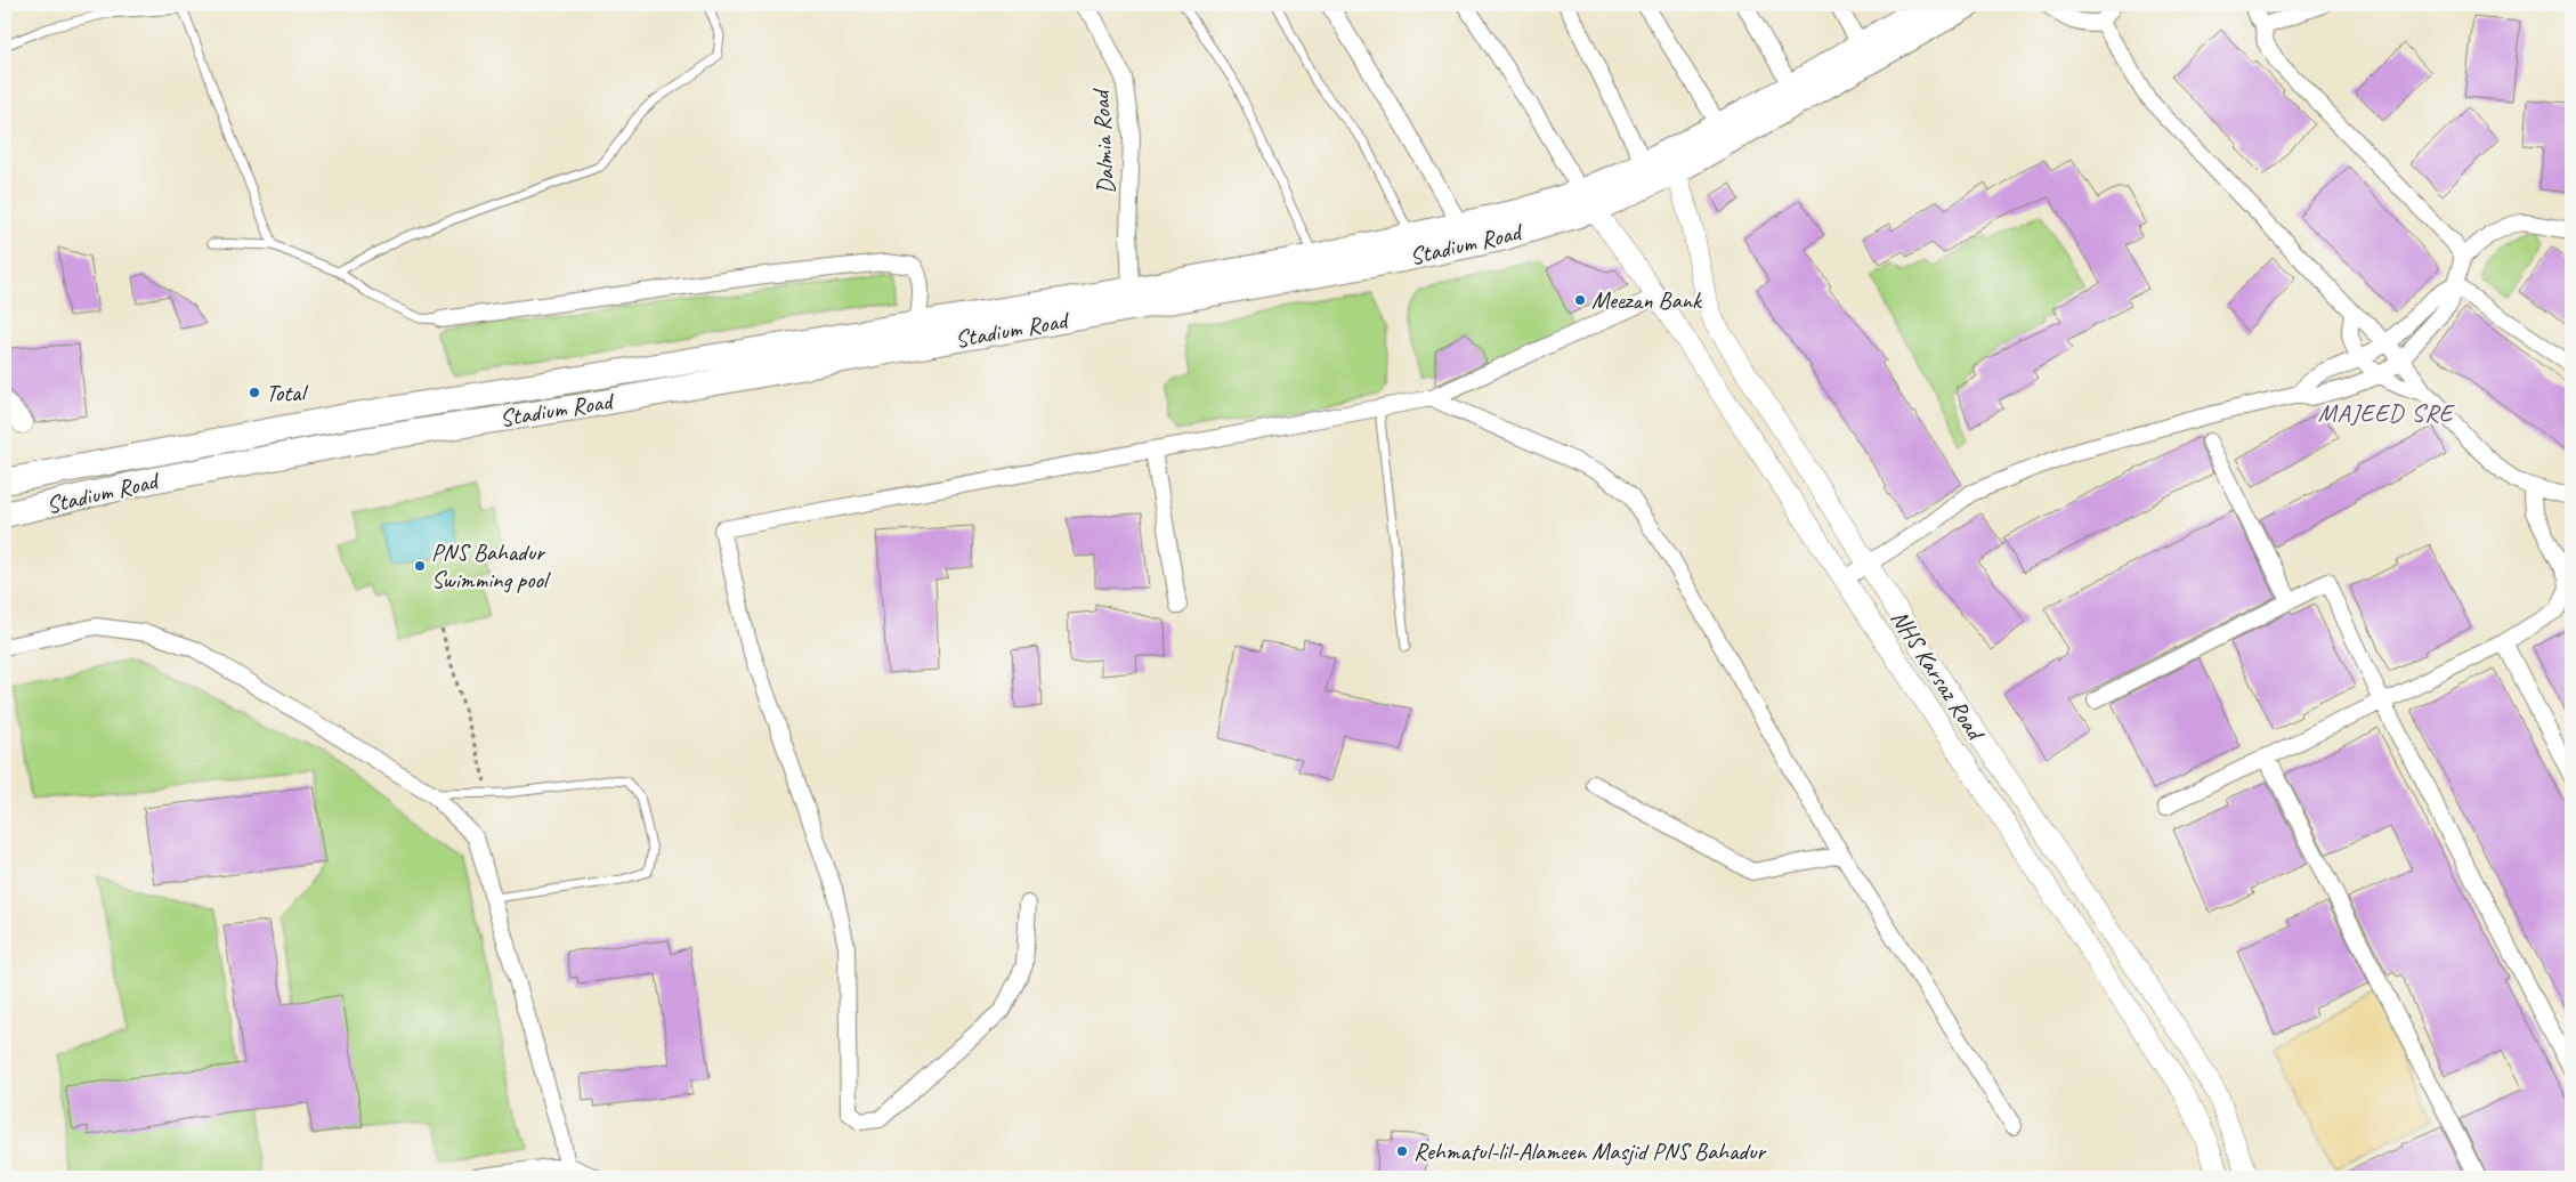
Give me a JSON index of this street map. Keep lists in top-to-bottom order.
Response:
{
  "streets": {
    "main road": ["Stadium Road"],
    "street": ["Dalmia Road", "NHS Karsaz Road"]
  },
  "crossings": [
    ["Dalmia Road", "Stadium Road"],
    ["Stadium Road", "NHS Karsaz Road"]
  ],
  "districts": ["MAJEED SRE"],
  "places": [
    "Meezan Bank",
    "Total",
    "PNS Bahadur Swimming pool",
    "Rehmatul-lil-Alameen Masjid PNS Bahadur"
  ]
}
